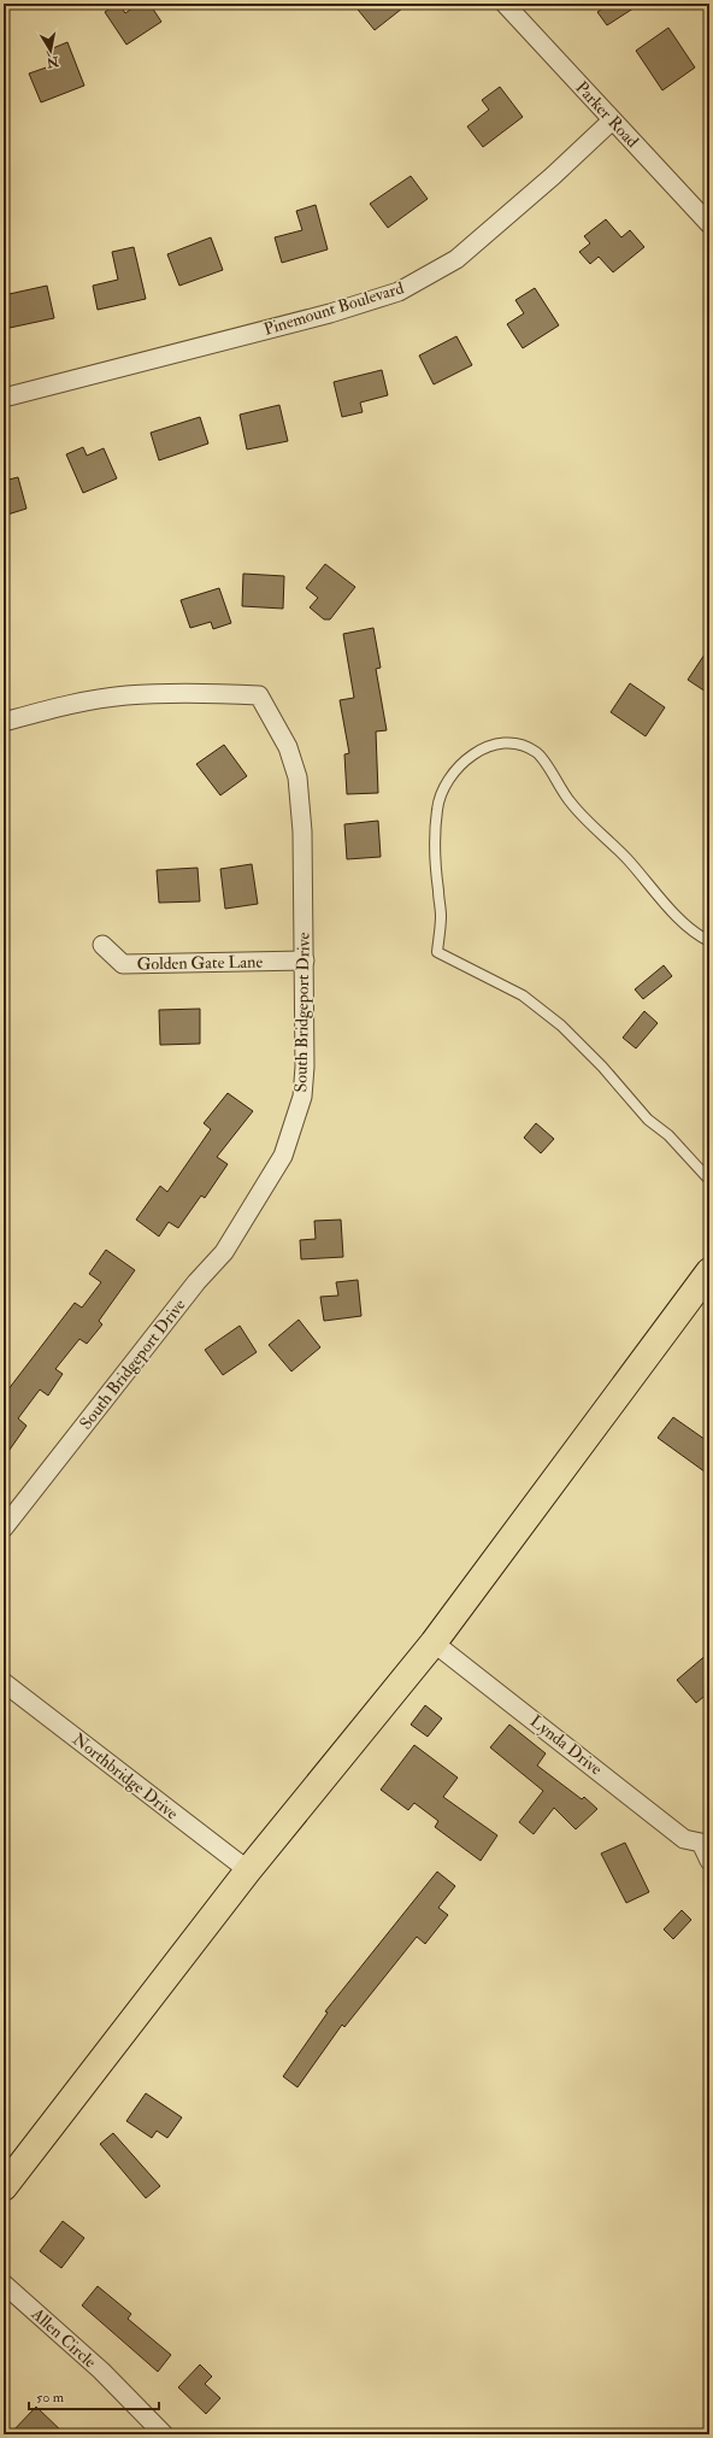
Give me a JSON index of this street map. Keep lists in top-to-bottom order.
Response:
{
  "streets": {
    "street": [
      "Parker Road",
      "Pinemount Boulevard",
      "Golden Gate Lane",
      "South Bridgeport Drive",
      "Lynda Drive",
      "Northbridge Drive",
      "Allen Circle"
    ]
  },
  "crossings": [
    ["Parker Road", "Pinemount Boulevard"],
    ["Golden Gate Lane", "South Bridgeport Drive"]
  ],
  "scale_bar": "50 m",
  "north": "bottom"
}
